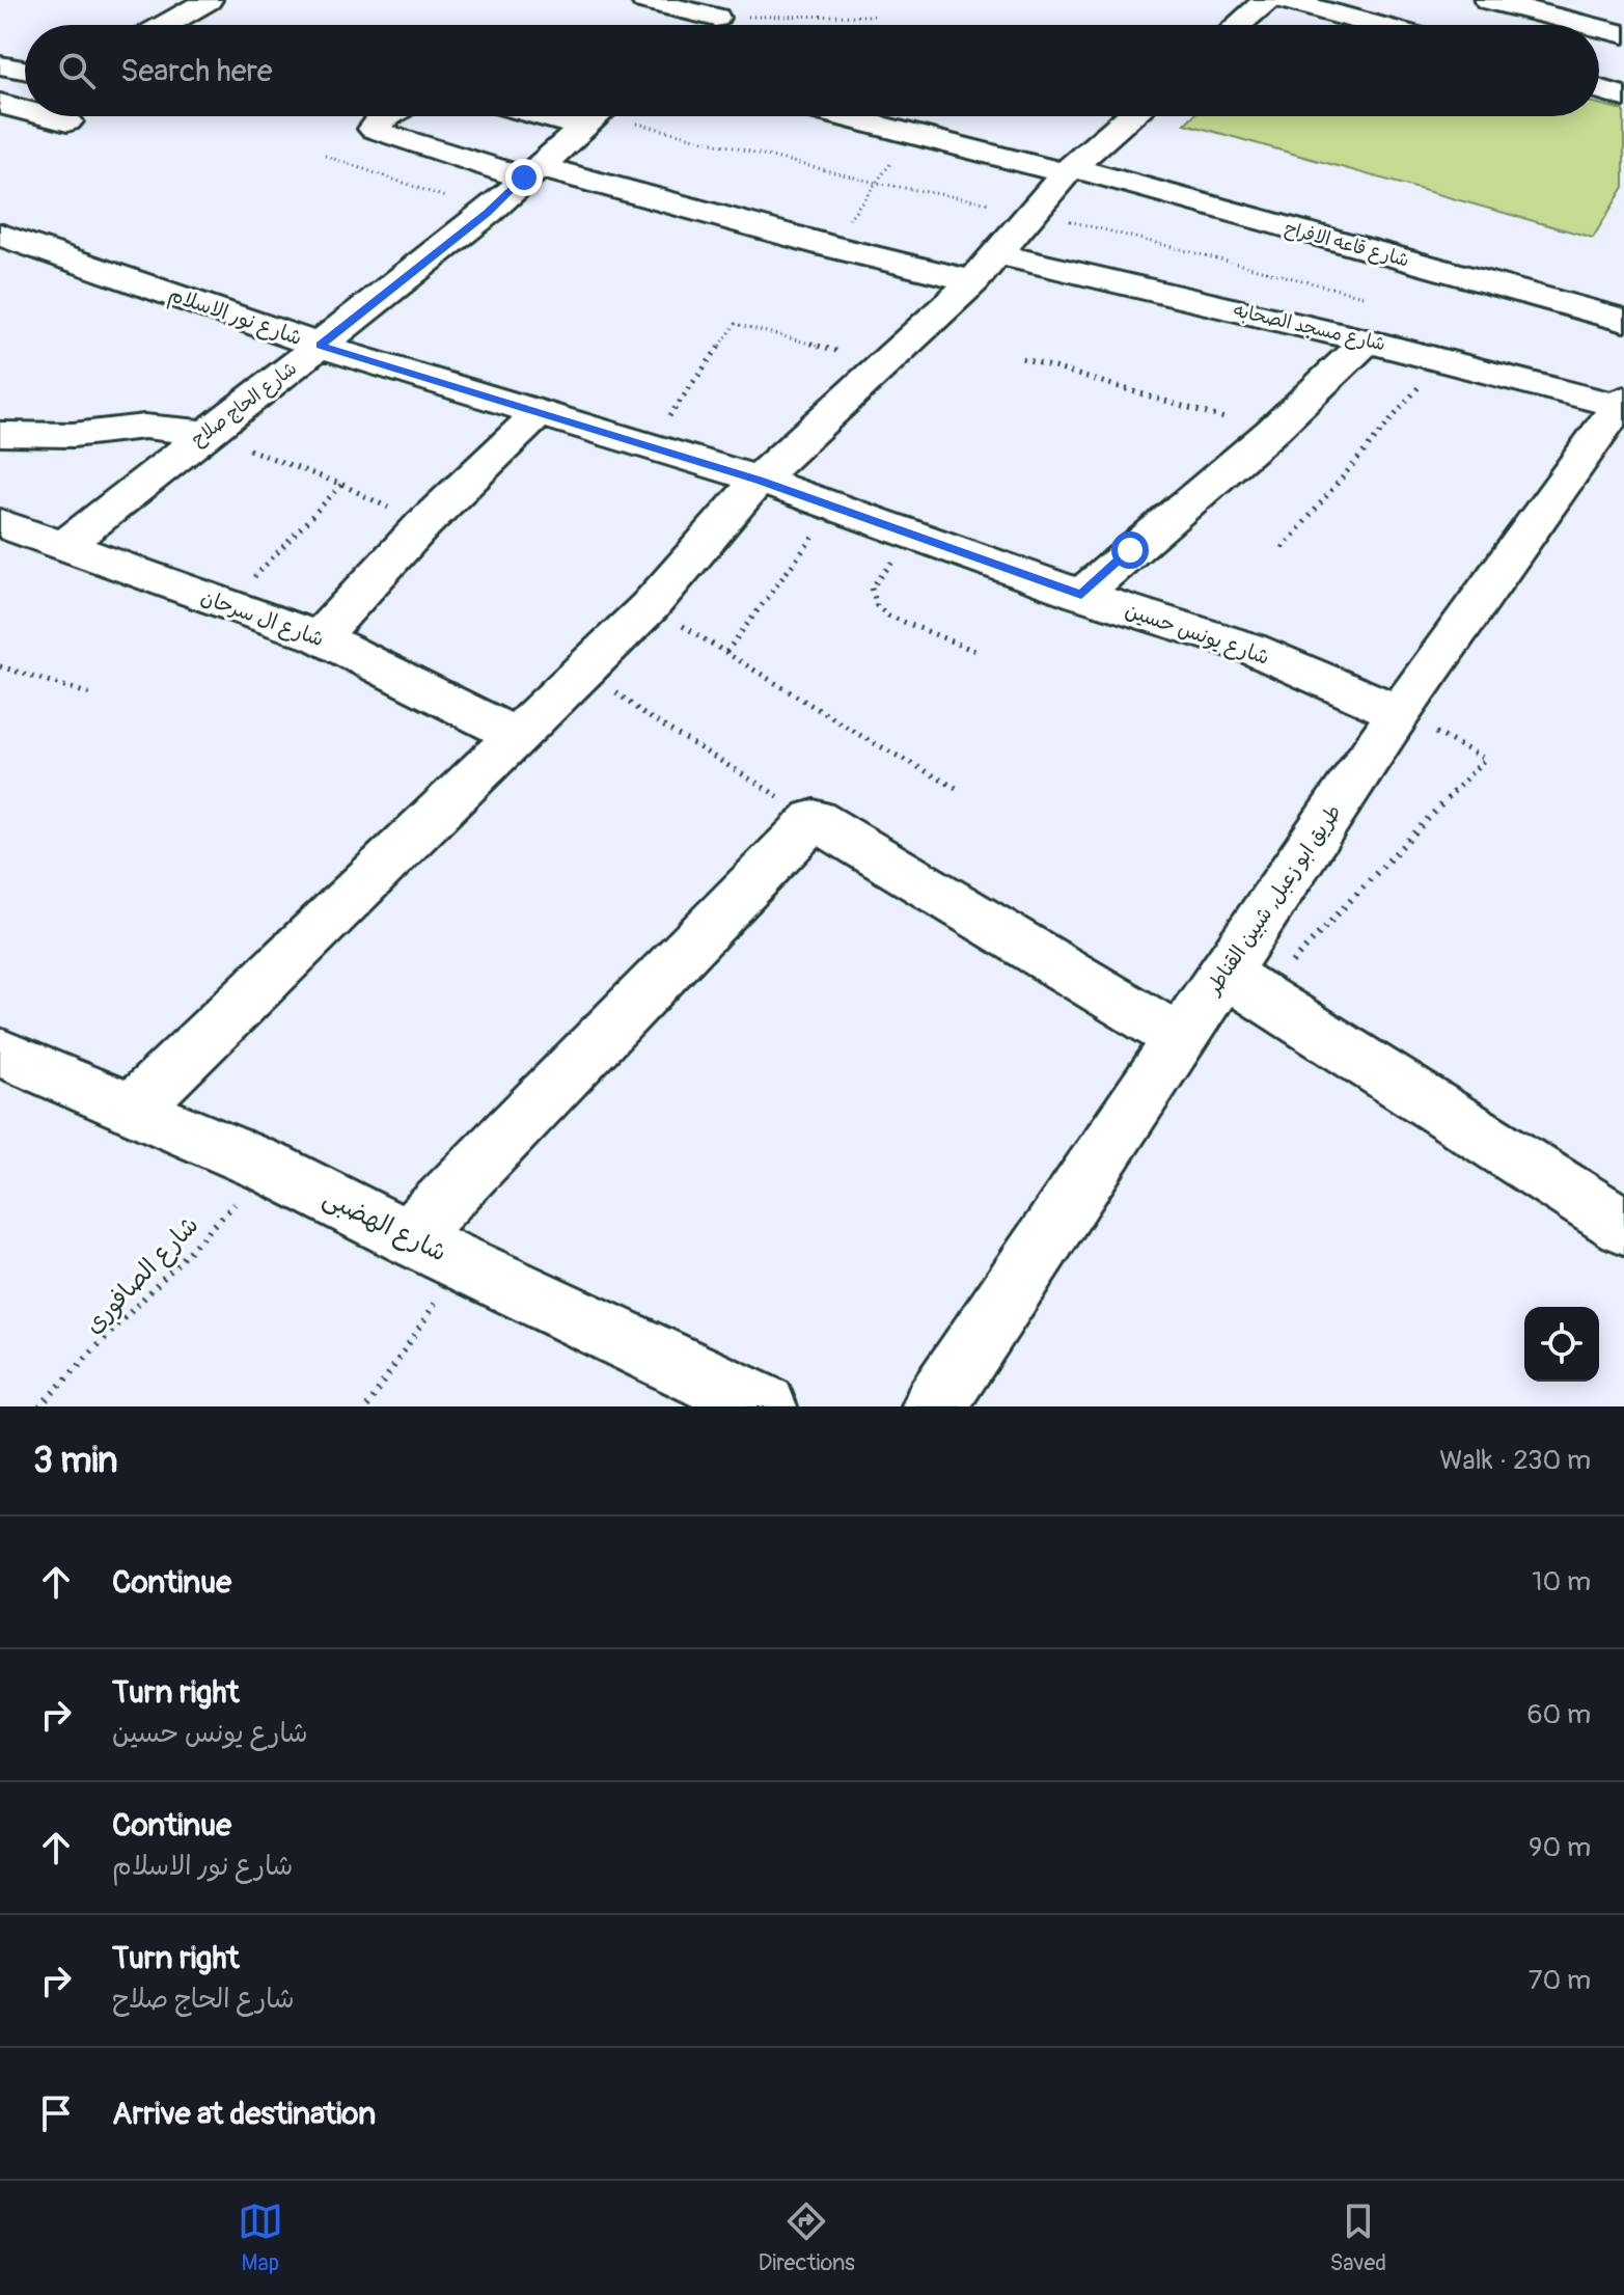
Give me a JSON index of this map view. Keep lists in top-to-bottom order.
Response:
{
  "streets": {
    "street": [
      "شارع قاعه الافراح",
      "شارع نور الاسلام",
      "شارع مسجد الصحابه",
      "شارع الحاج صلاح",
      "شارع ال سرحان",
      "شارع يونس حسين",
      "طريق ابو زعبل, شبين القناطر",
      "شارع الهضبى"
    ],
    "path": ["شارع الصافورى"]
  },
  "crossings": [
    ["شارع نور الاسلام", "شارع الحاج صلاح"],
    ["شارع نور الاسلام", "شارع يونس حسين"],
    ["شارع مسجد الصحابه", "طريق ابو زعبل, شبين القناطر"],
    ["شارع الحاج صلاح", "شارع ال سرحان"],
    ["شارع يونس حسين", "طريق ابو زعبل, شبين القناطر"],
    ["شارع الهضبى", "شارع الصافورى"]
  ],
  "page": {
    "search": "Search here",
    "heading": ["3 min", "Walk · 230 m"],
    "list": [
      ["Continue", "10 m"],
      ["Turn right", "شارع يونس حسين", "60 m"],
      ["Continue", "شارع نور الاسلام", "90 m"],
      ["Turn right", "شارع الحاج صلاح", "70 m"],
      "Arrive at destination"
    ],
    "nav": ["Map", "Directions", "Saved"]
  }
}
